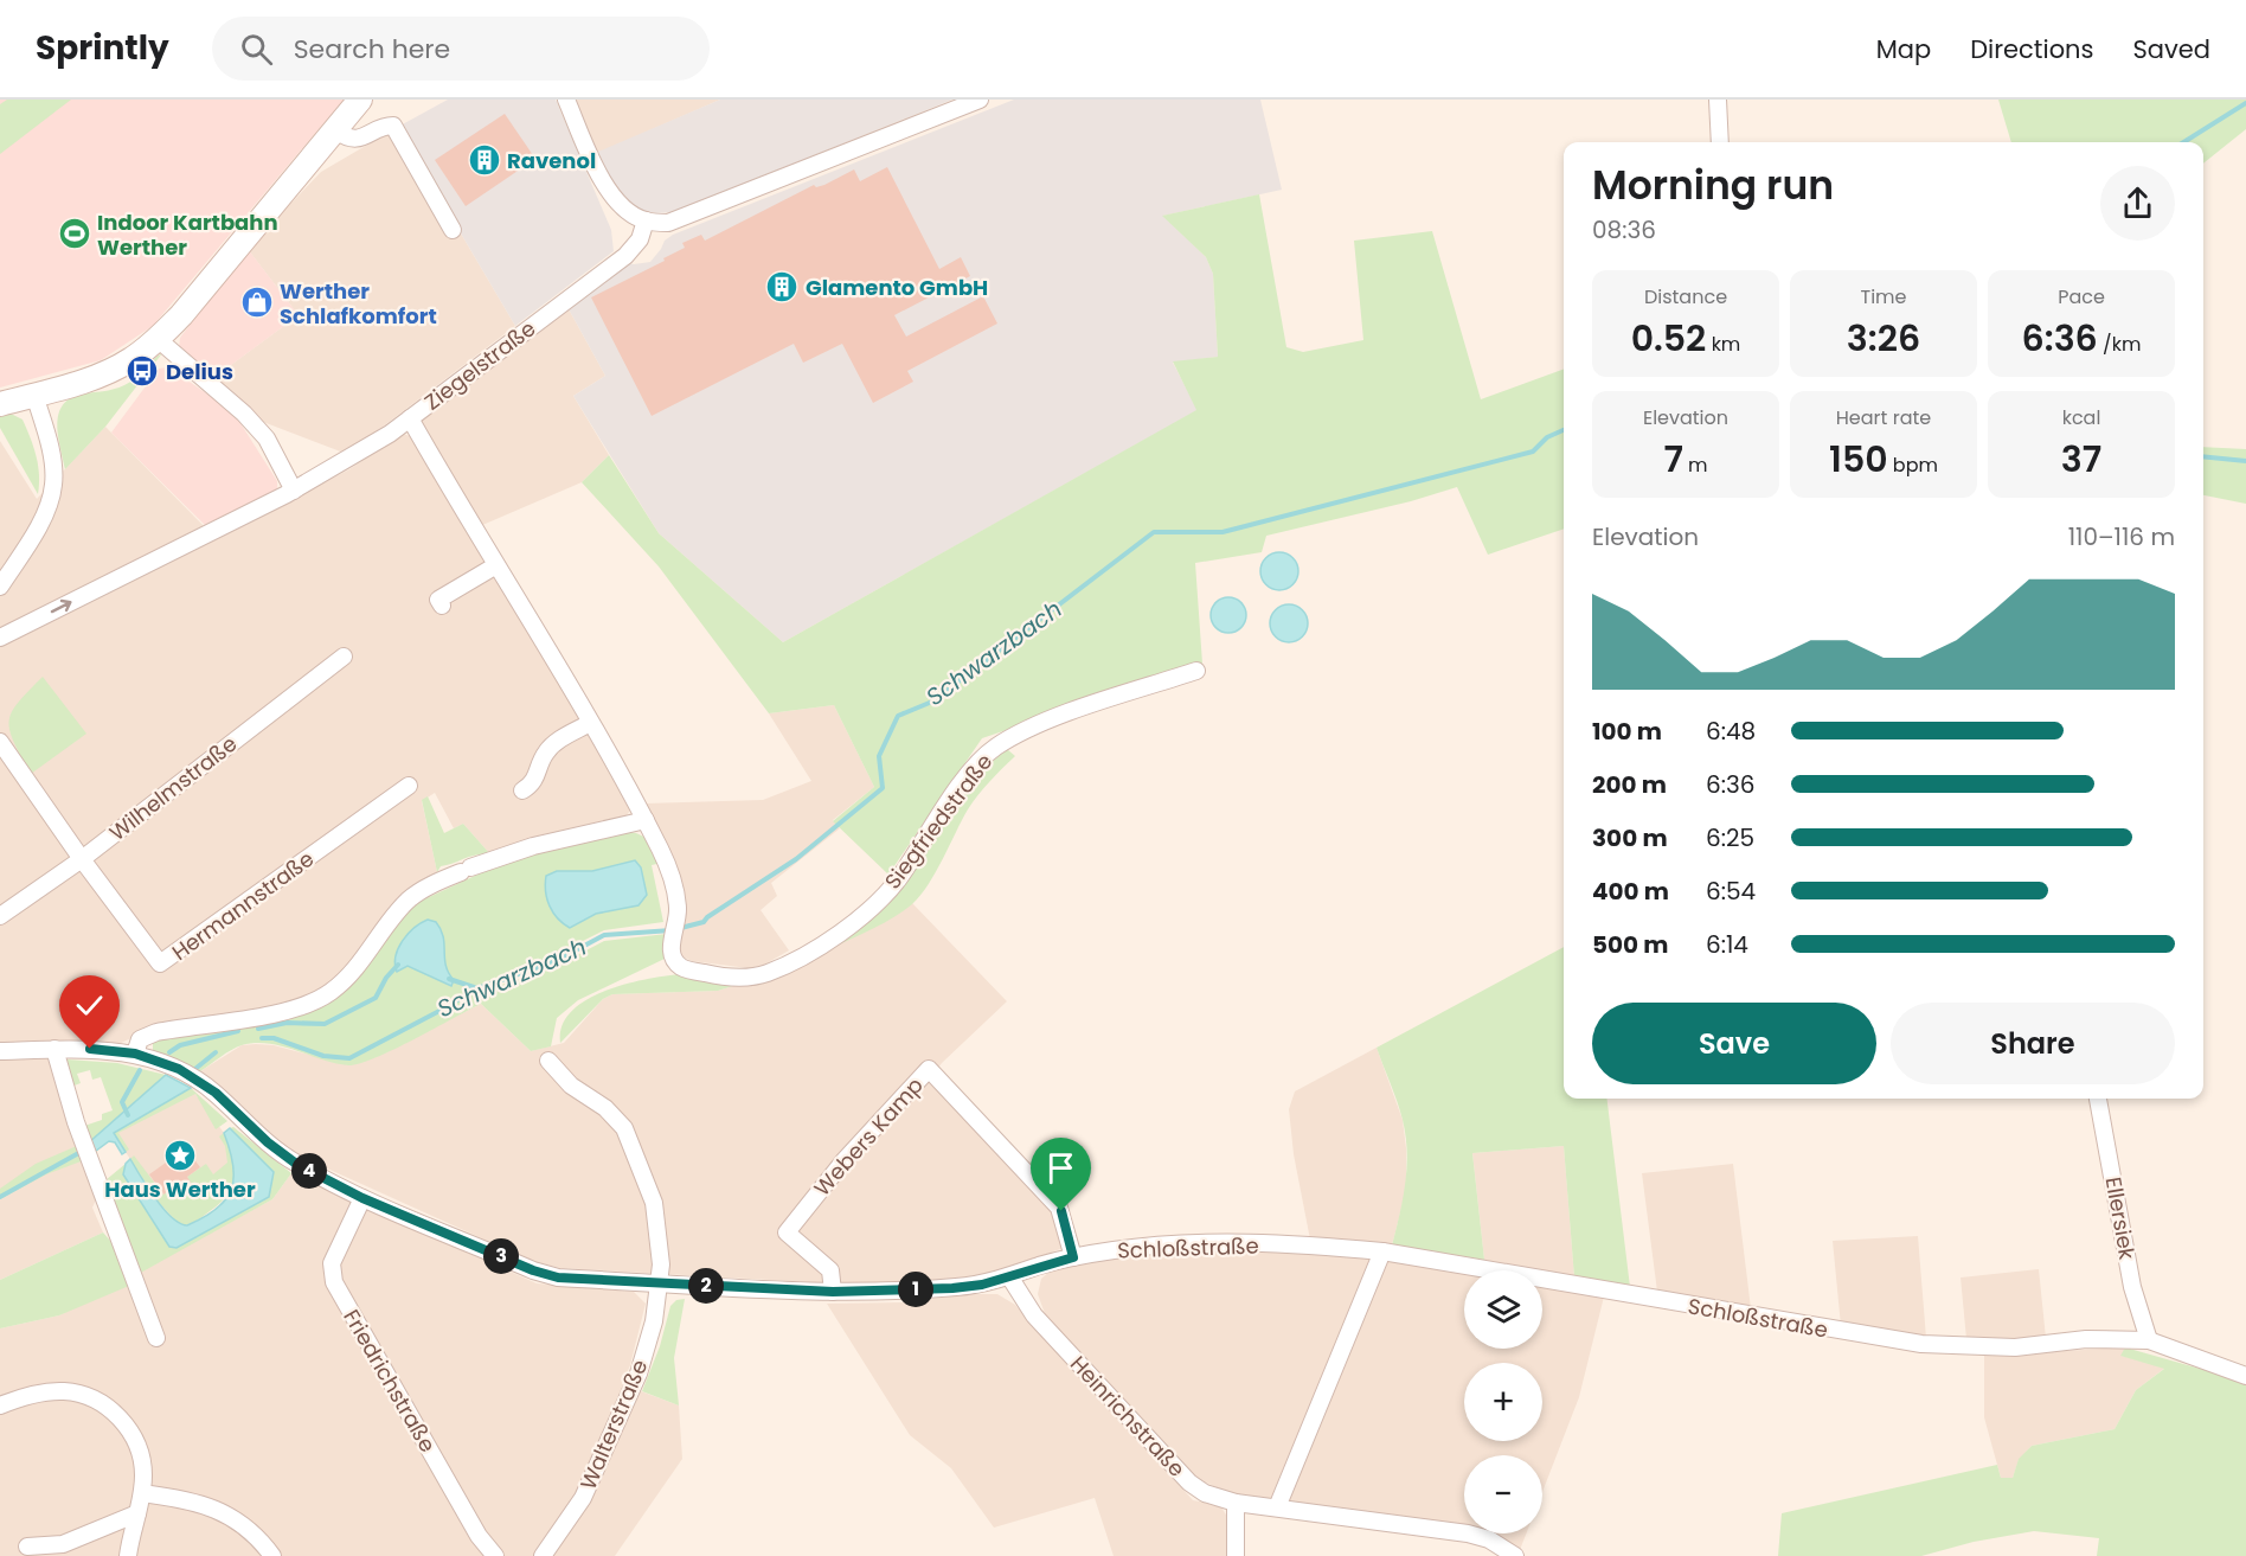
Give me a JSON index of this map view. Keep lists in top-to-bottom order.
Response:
{
  "streets": {
    "street": [
      "Ziegelstraße",
      "Wilhelmstraße",
      "Siegfriedstraße",
      "Hermannstraße",
      "Webers Kamp",
      "Ellersiek",
      "Schloßstraße",
      "Friedrichstraße",
      "Heinrichstraße",
      "Walterstraße"
    ]
  },
  "crossings": [
    ["Ziegelstraße", "Siegfriedstraße"],
    ["Wilhelmstraße", "Hermannstraße"],
    ["Webers Kamp", "Schloßstraße"],
    ["Ellersiek", "Schloßstraße"],
    ["Schloßstraße", "Friedrichstraße"],
    ["Schloßstraße", "Heinrichstraße"],
    ["Schloßstraße", "Walterstraße"]
  ],
  "one_way": ["Ziegelstraße"],
  "water": ["Schwarzbach"],
  "places": {
    "building": ["Ravenol", "Glamento GmbH"],
    "sports": ["Indoor Kartbahn Werther"],
    "shop": ["Werther Schlafkomfort"],
    "bus stop": ["Delius"],
    "place": ["Haus Werther"]
  },
  "page": {
    "header": "Sprintly",
    "search": "Search here",
    "nav": ["Map", "Directions", "Saved"],
    "heading": ["Morning run", "08:36"],
    "stats": [
      ["Distance", "0.52 km"],
      ["Time", "3:26"],
      ["Pace", "6:36 /km"],
      ["Elevation", "7 m"],
      ["Heart rate", "150 bpm"],
      ["kcal", "37"]
    ],
    "chart": ["Elevation", "110–116 m"],
    "list": [
      {
        "name": "100 m",
        "note": "6:48"
      },
      {
        "name": "200 m",
        "note": "6:36"
      },
      {
        "name": "300 m",
        "note": "6:25"
      },
      {
        "name": "400 m",
        "note": "6:54"
      },
      {
        "name": "500 m",
        "note": "6:14"
      }
    ],
    "buttons": ["Save", "Share"],
    "pins": [
      "4",
      "3",
      "2",
      "1"
    ],
    "map_buttons": ["+", "−"]
  }
}
